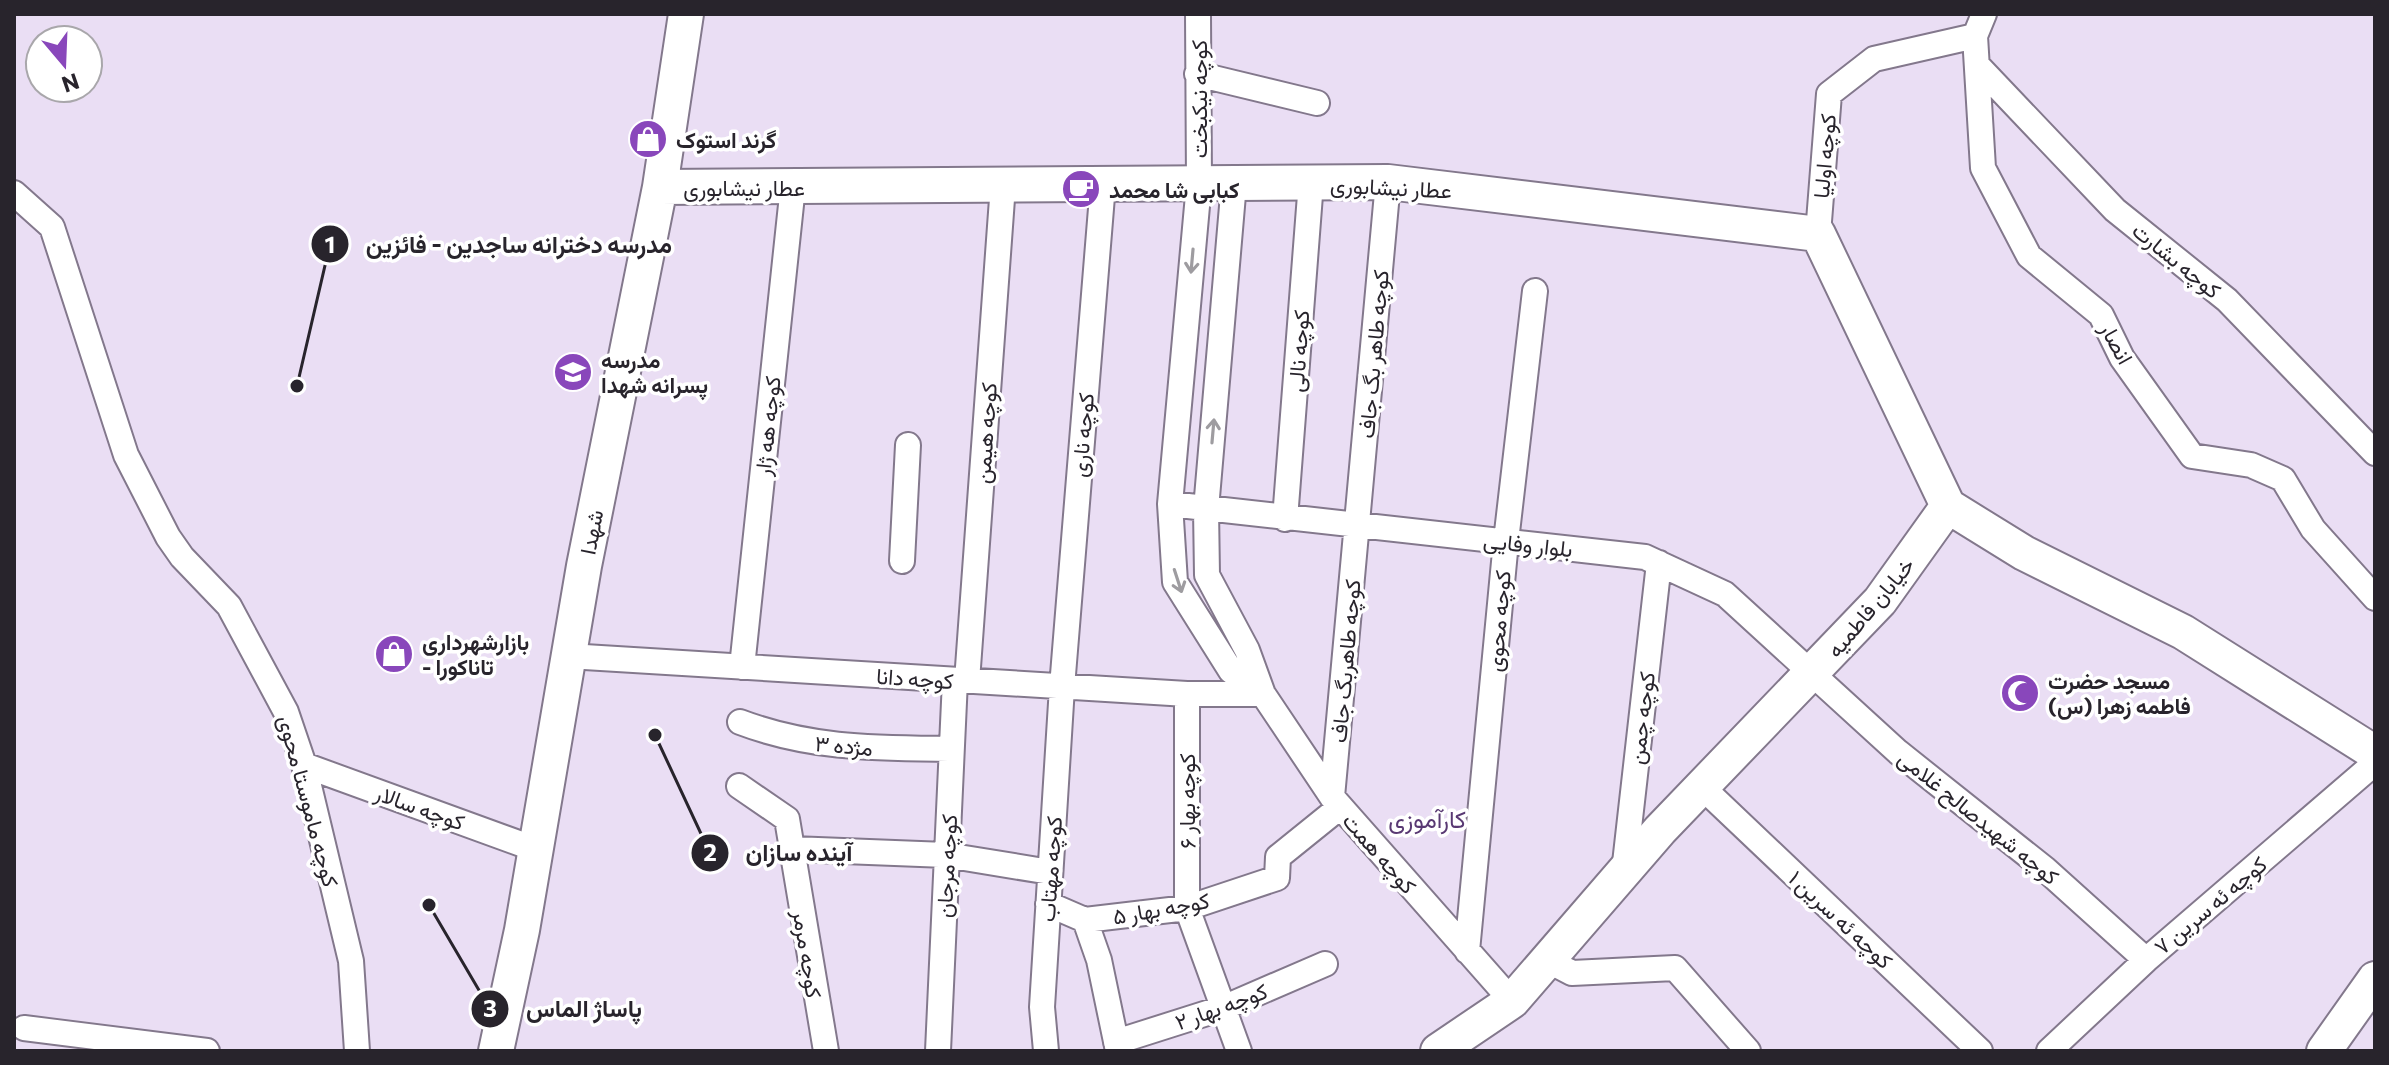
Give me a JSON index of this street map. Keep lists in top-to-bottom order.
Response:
{
  "streets": {
    "street": [
      "کوچه نیکبخت",
      "کوچه اولیا",
      "عطار نیشابوری",
      "کوچه بشارت",
      "انصار",
      "کوچه نالی",
      "کوچه طاهر بگ جاف",
      "کوچه هه ژار",
      "کوچه هیمن",
      "کوچه ناری",
      "شهدا",
      "بلوار وفایی",
      "خیابان فاطمیه",
      "کوچه محوی",
      "کوچه طاهربگ جاف",
      "کوچه دانا",
      "کوچه چمن",
      "مژده ۳",
      "کوچه ماموستا محوی",
      "کوچه بهار ۶",
      "کوچه سالار",
      "کوچه شهیدصالح غلامی",
      "کوچه همت",
      "کوچه مرجان",
      "کوچه مهتاب",
      "کوچه ئه سرین ۷",
      "کوچه بهار ۵",
      "کوچه ئه سرین ۱",
      "کوچه مرمر",
      "کوچه بهار ۲"
    ]
  },
  "crossings": [
    ["کوچه نیکبخت", "عطار نیشابوری"],
    ["کوچه اولیا", "عطار نیشابوری"],
    ["کوچه اولیا", "انصار"],
    ["عطار نیشابوری", "کوچه نالی"],
    ["عطار نیشابوری", "کوچه طاهر بگ جاف"],
    ["عطار نیشابوری", "کوچه هه ژار"],
    ["عطار نیشابوری", "کوچه هیمن"],
    ["عطار نیشابوری", "کوچه ناری"],
    ["عطار نیشابوری", "شهدا"],
    ["کوچه بشارت", "انصار"],
    ["کوچه نالی", "بلوار وفایی"],
    ["کوچه طاهر بگ جاف", "بلوار وفایی"],
    ["کوچه طاهر بگ جاف", "کوچه طاهربگ جاف"],
    ["کوچه هه ژار", "کوچه دانا"],
    ["کوچه هیمن", "کوچه دانا"],
    ["کوچه هیمن", "کوچه مرجان"],
    ["کوچه ناری", "کوچه دانا"],
    ["کوچه ناری", "کوچه مهتاب"],
    ["شهدا", "کوچه دانا"],
    ["شهدا", "کوچه سالار"],
    ["بلوار وفایی", "خیابان فاطمیه"],
    ["بلوار وفایی", "کوچه محوی"],
    ["بلوار وفایی", "کوچه طاهربگ جاف"],
    ["بلوار وفایی", "کوچه چمن"],
    ["بلوار وفایی", "کوچه شهیدصالح غلامی"],
    ["بلوار وفایی", "کوچه همت"],
    ["خیابان فاطمیه", "کوچه چمن"],
    ["خیابان فاطمیه", "کوچه شهیدصالح غلامی"],
    ["خیابان فاطمیه", "کوچه همت"],
    ["خیابان فاطمیه", "کوچه ئه سرین ۱"],
    ["کوچه محوی", "کوچه همت"],
    ["کوچه طاهربگ جاف", "کوچه همت"],
    ["کوچه طاهربگ جاف", "کوچه بهار ۵"],
    ["کوچه دانا", "کوچه بهار ۶"],
    ["کوچه دانا", "کوچه همت"],
    ["کوچه دانا", "کوچه مرجان"],
    ["کوچه دانا", "کوچه مهتاب"],
    ["مژده ۳", "کوچه مرجان"],
    ["کوچه ماموستا محوی", "کوچه سالار"],
    ["کوچه بهار ۶", "کوچه بهار ۵"],
    ["کوچه بهار ۶", "کوچه بهار ۲"],
    ["کوچه شهیدصالح غلامی", "کوچه ئه سرین ۷"],
    ["کوچه همت", "کوچه بهار ۵"]
  ],
  "districts": ["کارآموزی"],
  "places": {
    "shop": ["گرند استوک", "بازارشهرداری - تاناکورا"],
    "cafe": ["کبابی شا محمد"],
    "school or university": ["مدرسه پسرانه شهدا"],
    "other": ["مدرسه دخترانه ساجدین - فائزین", "آینده سازان", "پاساژ الماس"],
    "mosque": ["مسجد حضرت فاطمه زهرا (س)"]
  },
  "north": "bottom"
}
